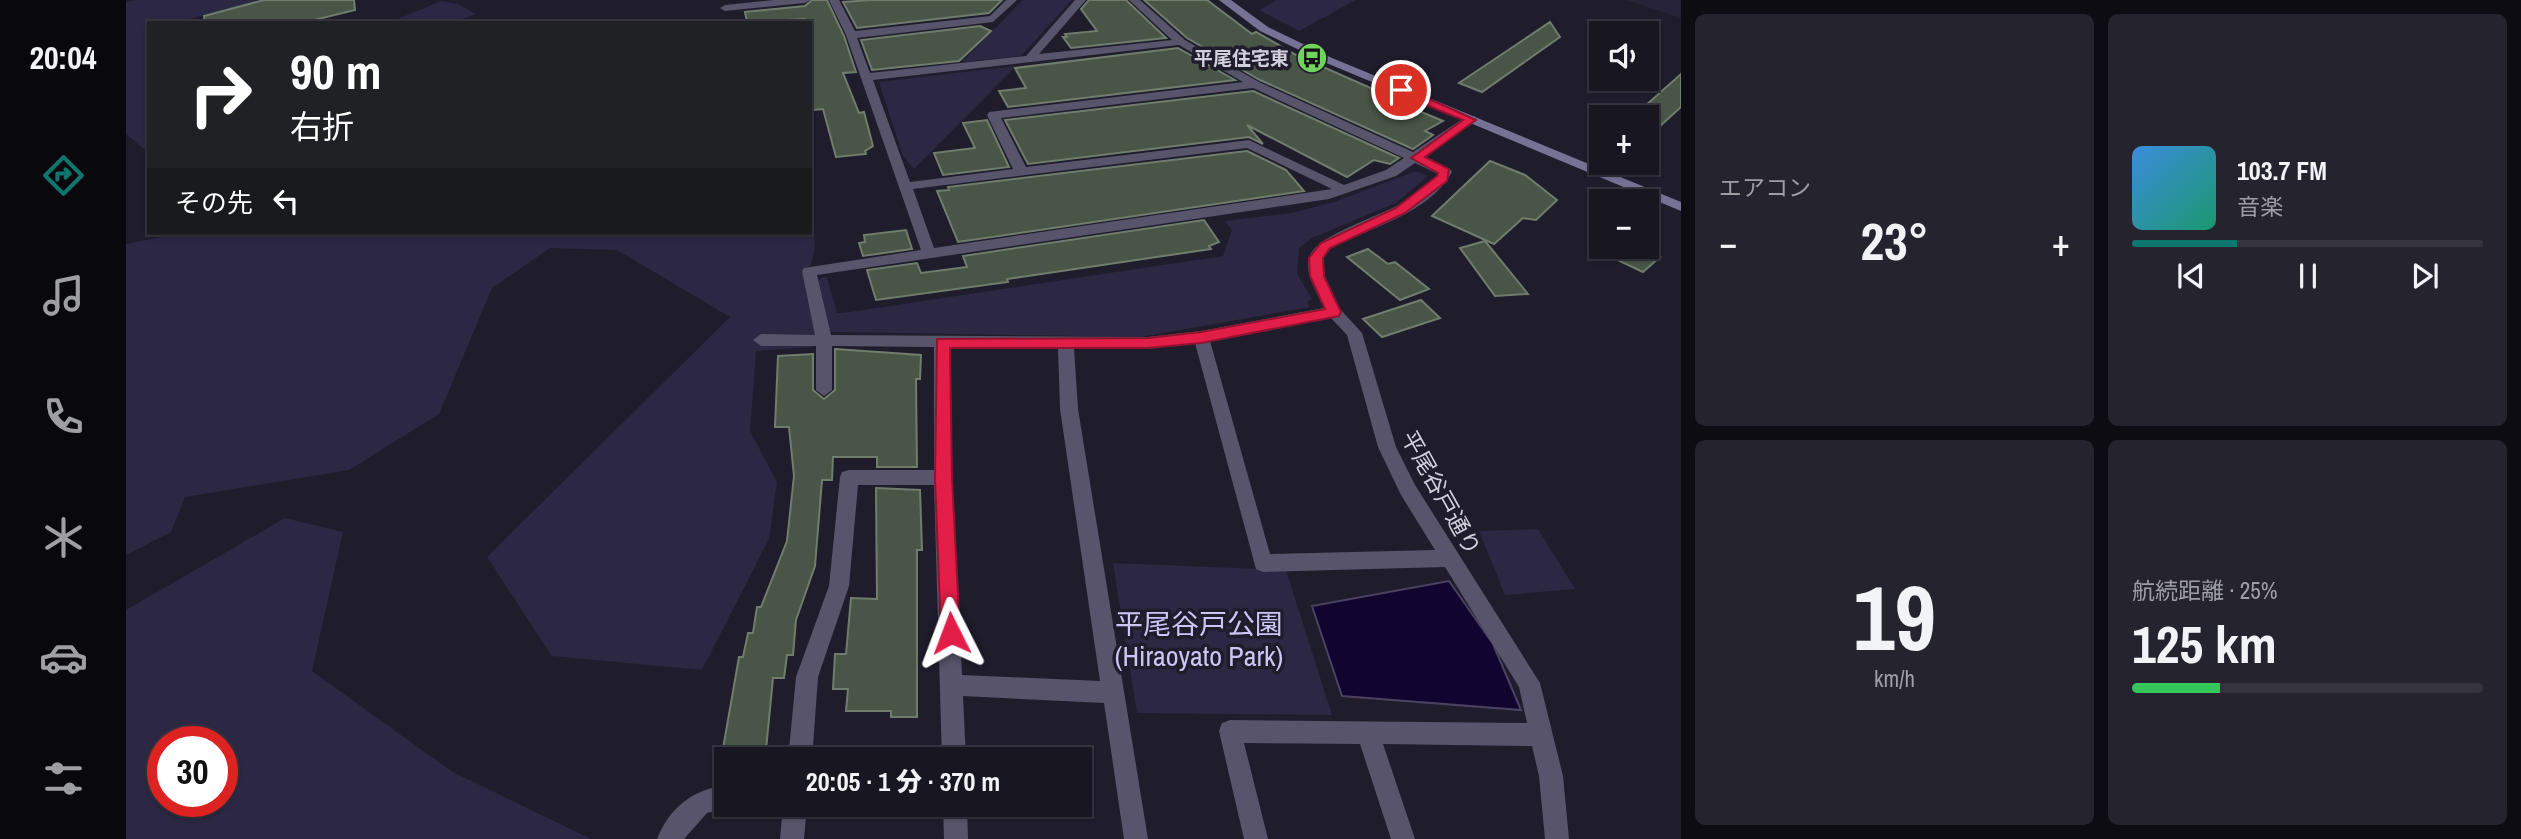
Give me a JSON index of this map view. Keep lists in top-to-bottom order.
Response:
{
  "streets": {
    "street": ["平尾谷戸通り"]
  },
  "parks": ["平尾谷戸公園 (Hiraoyato Park)"],
  "places": {
    "bus stop": ["平尾住宅東"]
  },
  "page": {
    "tabs": "20:04",
    "tile": [
      "エアコン",
      ["19", "km/h"],
      ["航続距離 · 25%", "125 km"]
    ],
    "map_buttons": ["+", "−"],
    "turn": ["90 m", "右折"],
    "song": ["103.7 FM", "音楽"],
    "then": "その先",
    "heat": ["−", "23°", "+"],
    "limit": "30",
    "trip": "20:05 · 1 分 · 370 m"
  }
}
